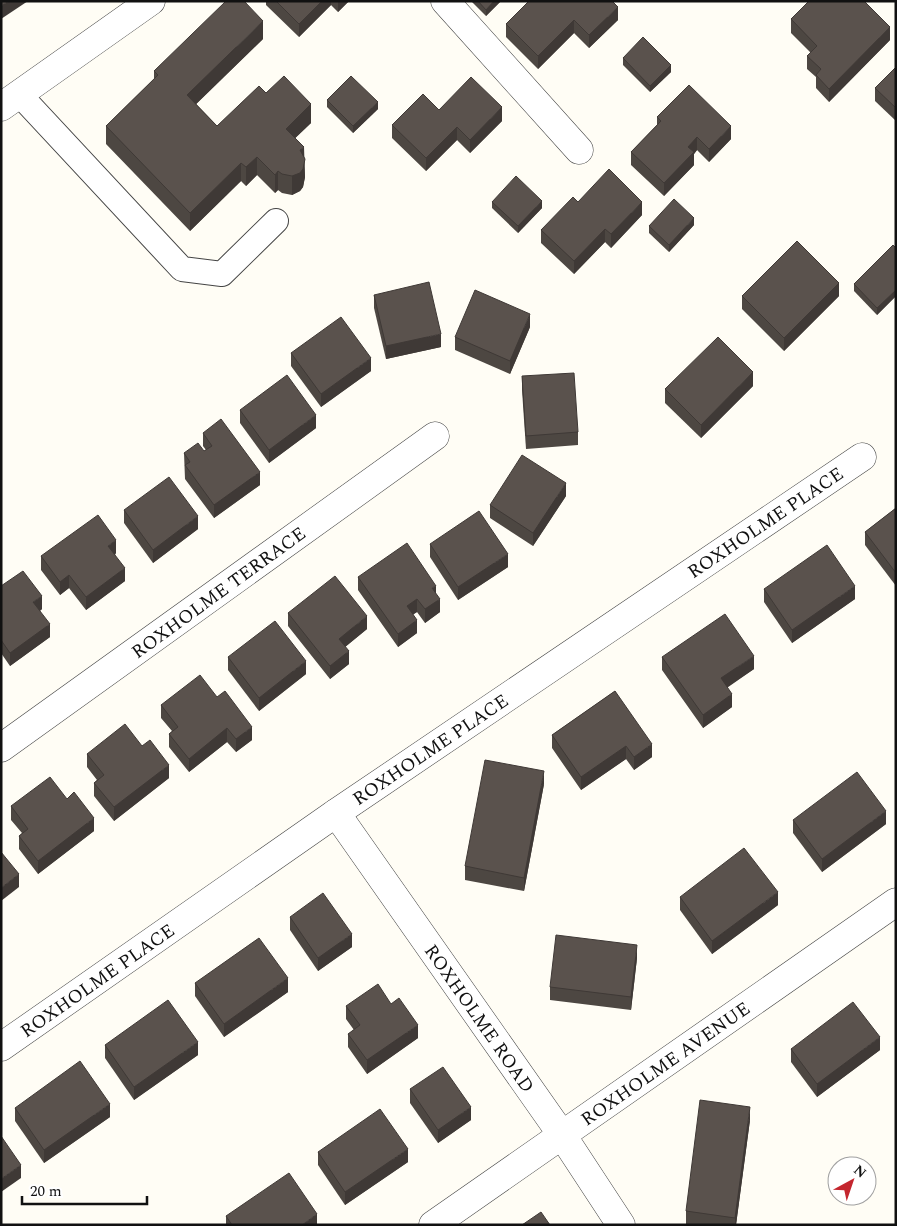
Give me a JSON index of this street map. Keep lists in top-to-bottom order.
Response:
{
  "streets": {
    "street": [
      "ROXHOLME PLACE",
      "ROXHOLME TERRACE",
      "ROXHOLME ROAD",
      "ROXHOLME AVENUE"
    ]
  },
  "crossings": [
    ["ROXHOLME PLACE", "ROXHOLME ROAD"],
    ["ROXHOLME ROAD", "ROXHOLME AVENUE"]
  ],
  "scale_bar": "20 m",
  "north": "top right"
}
